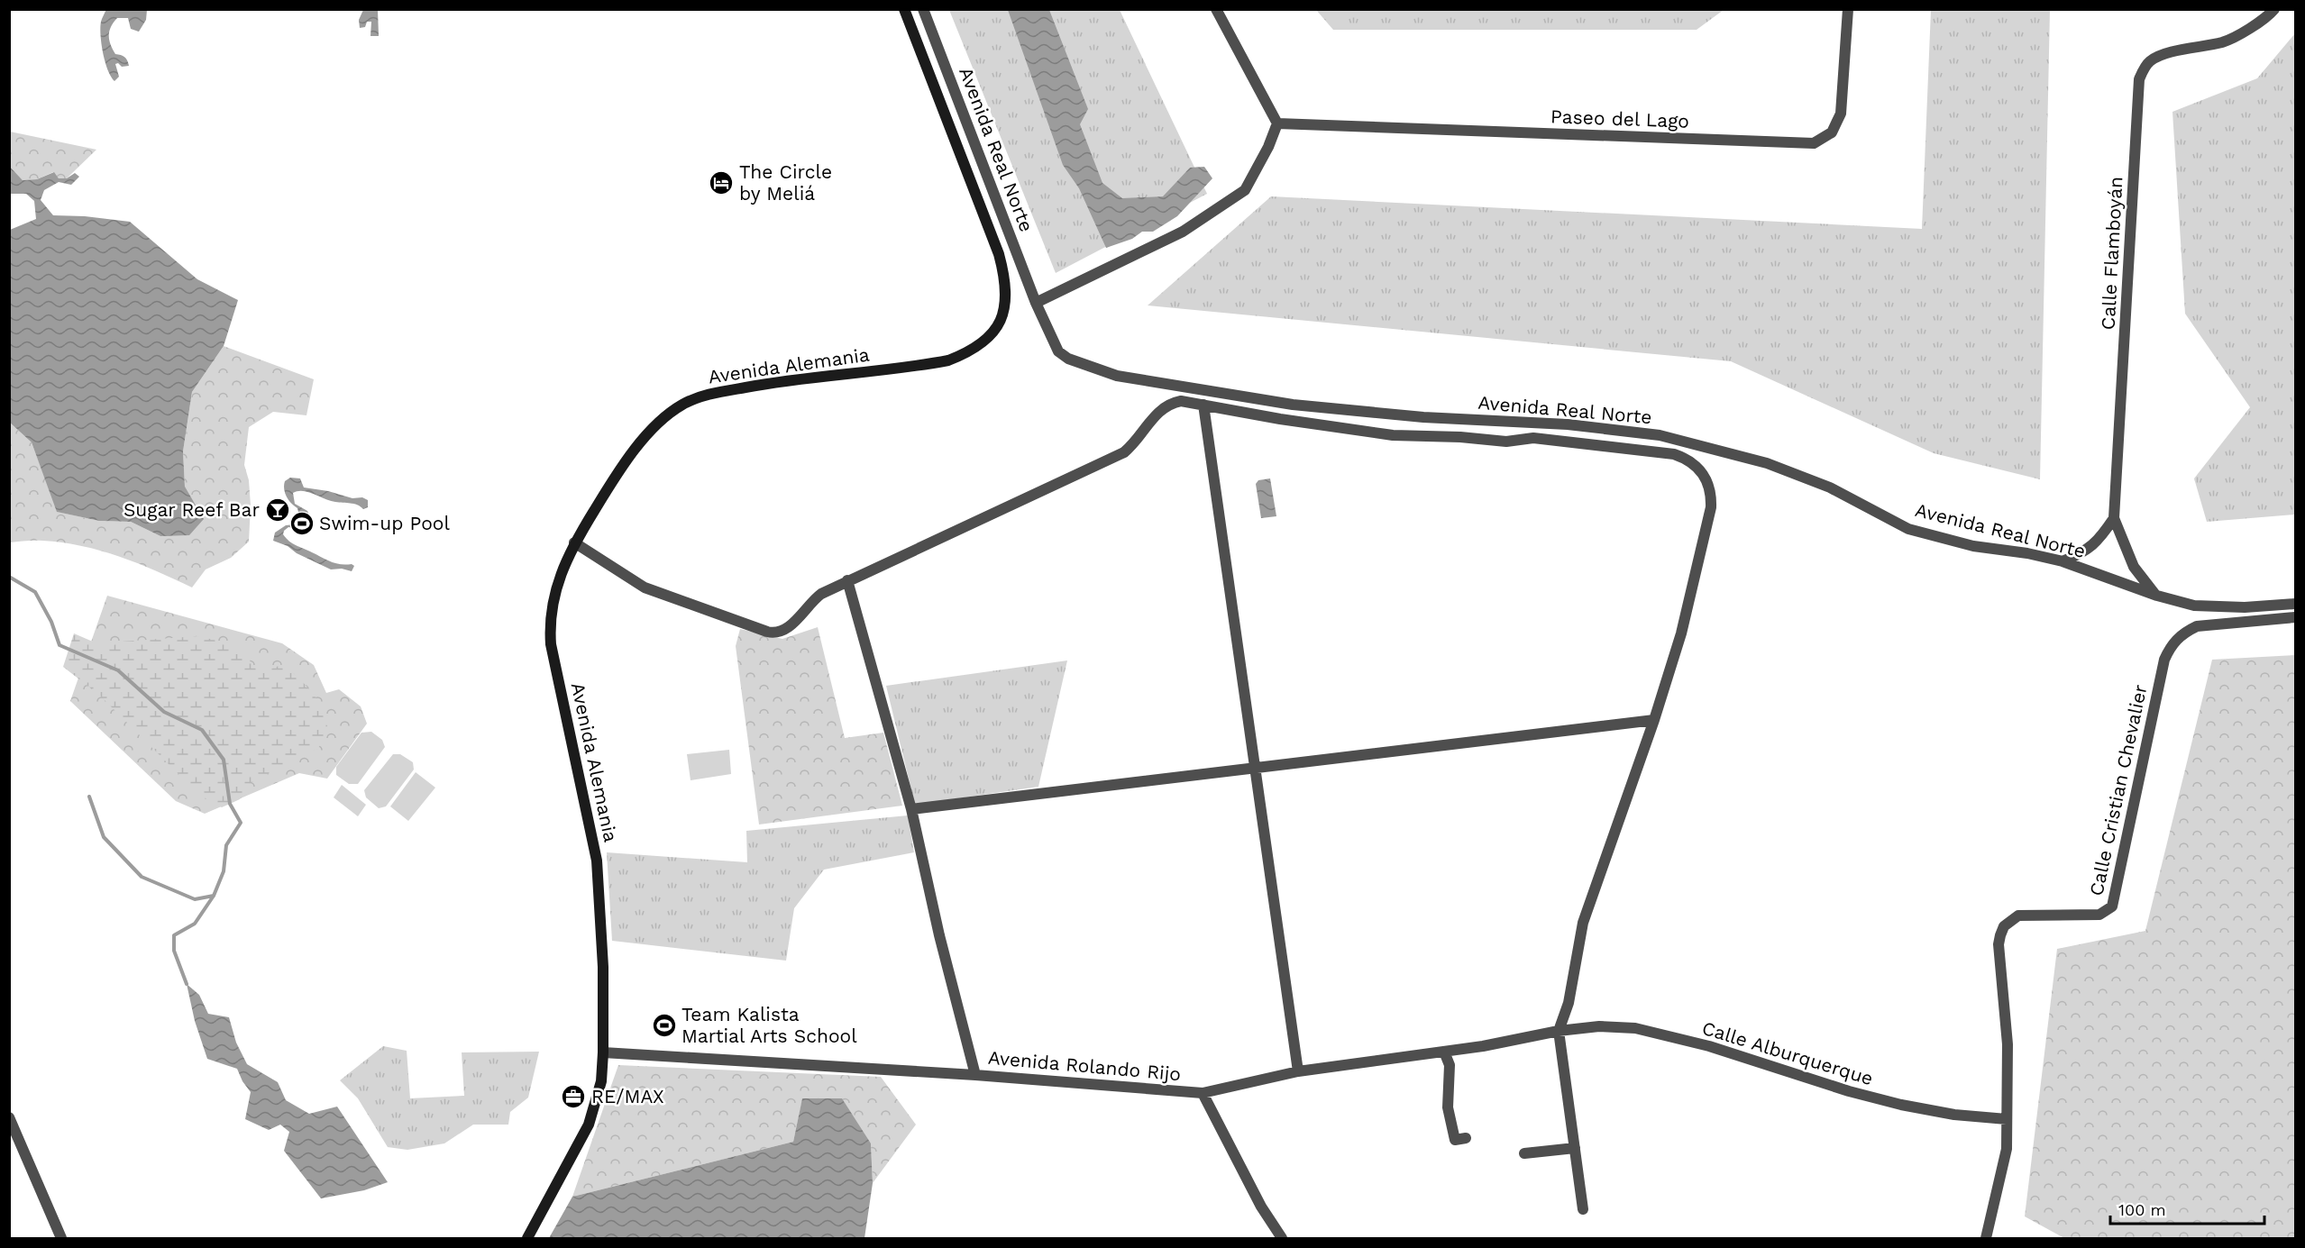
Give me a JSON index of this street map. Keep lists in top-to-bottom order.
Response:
{
  "streets": {
    "street": [
      "Paseo del Lago",
      "Avenida Real Norte",
      "Calle Flamboyán",
      "Avenida Alemania",
      "Calle Cristian Chevalier",
      "Calle Alburquerque",
      "Avenida Rolando Rijo"
    ]
  },
  "crossings": [
    ["Avenida Alemania", "Avenida Rolando Rijo"],
    ["Calle Cristian Chevalier", "Calle Alburquerque"],
    ["Calle Alburquerque", "Avenida Rolando Rijo"]
  ],
  "places": {
    "hotel": ["The Circle by Meliá"],
    "bar": ["Sugar Reef Bar"],
    "sports": ["Swim-up Pool", "Team Kalista Martial Arts School"],
    "office": ["RE/MAX"]
  },
  "scale_bar": "100 m"
}
